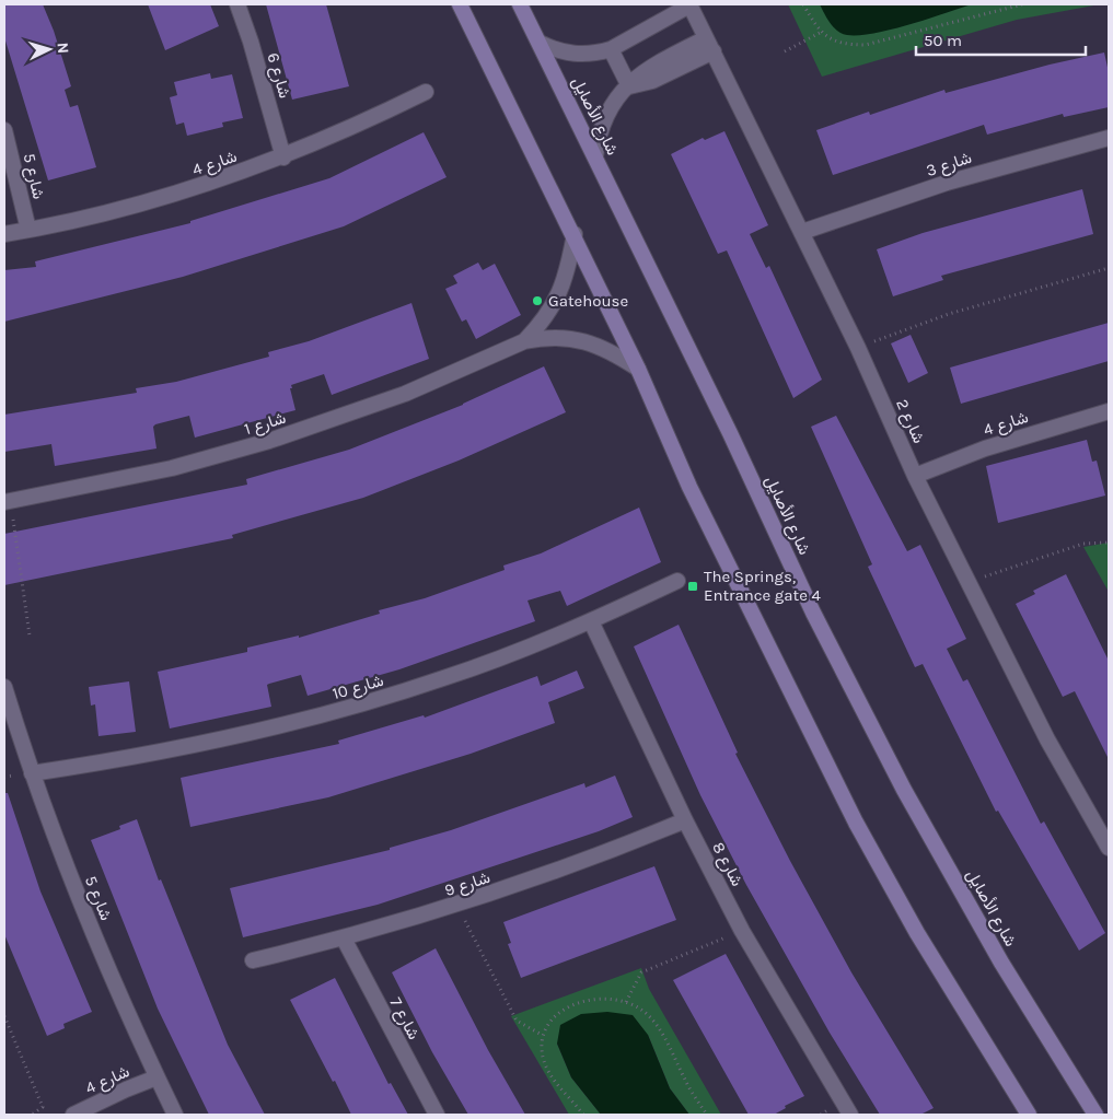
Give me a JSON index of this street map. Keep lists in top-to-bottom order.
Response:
{
  "streets": {
    "main road": ["شارع الأصايل"],
    "street": [
      "شارع 6",
      "شارع 4",
      "شارع 3",
      "شارع 5",
      "شارع 2",
      "شارع 1",
      "شارع 10",
      "شارع 8",
      "شارع 9",
      "شارع 7"
    ]
  },
  "crossings": [
    ["شارع 6", "شارع 4"],
    ["شارع 4", "شارع 5"],
    ["شارع 4", "شارع 2"],
    ["شارع 3", "شارع 2"],
    ["شارع 5", "شارع 10"],
    ["شارع 10", "شارع 8"],
    ["شارع 8", "شارع 9"],
    ["شارع 9", "شارع 7"]
  ],
  "places": {
    "other": ["Gatehouse"],
    "transit": ["The Springs, Entrance gate 4"]
  },
  "scale_bar": "50 m",
  "north": "right"
}
